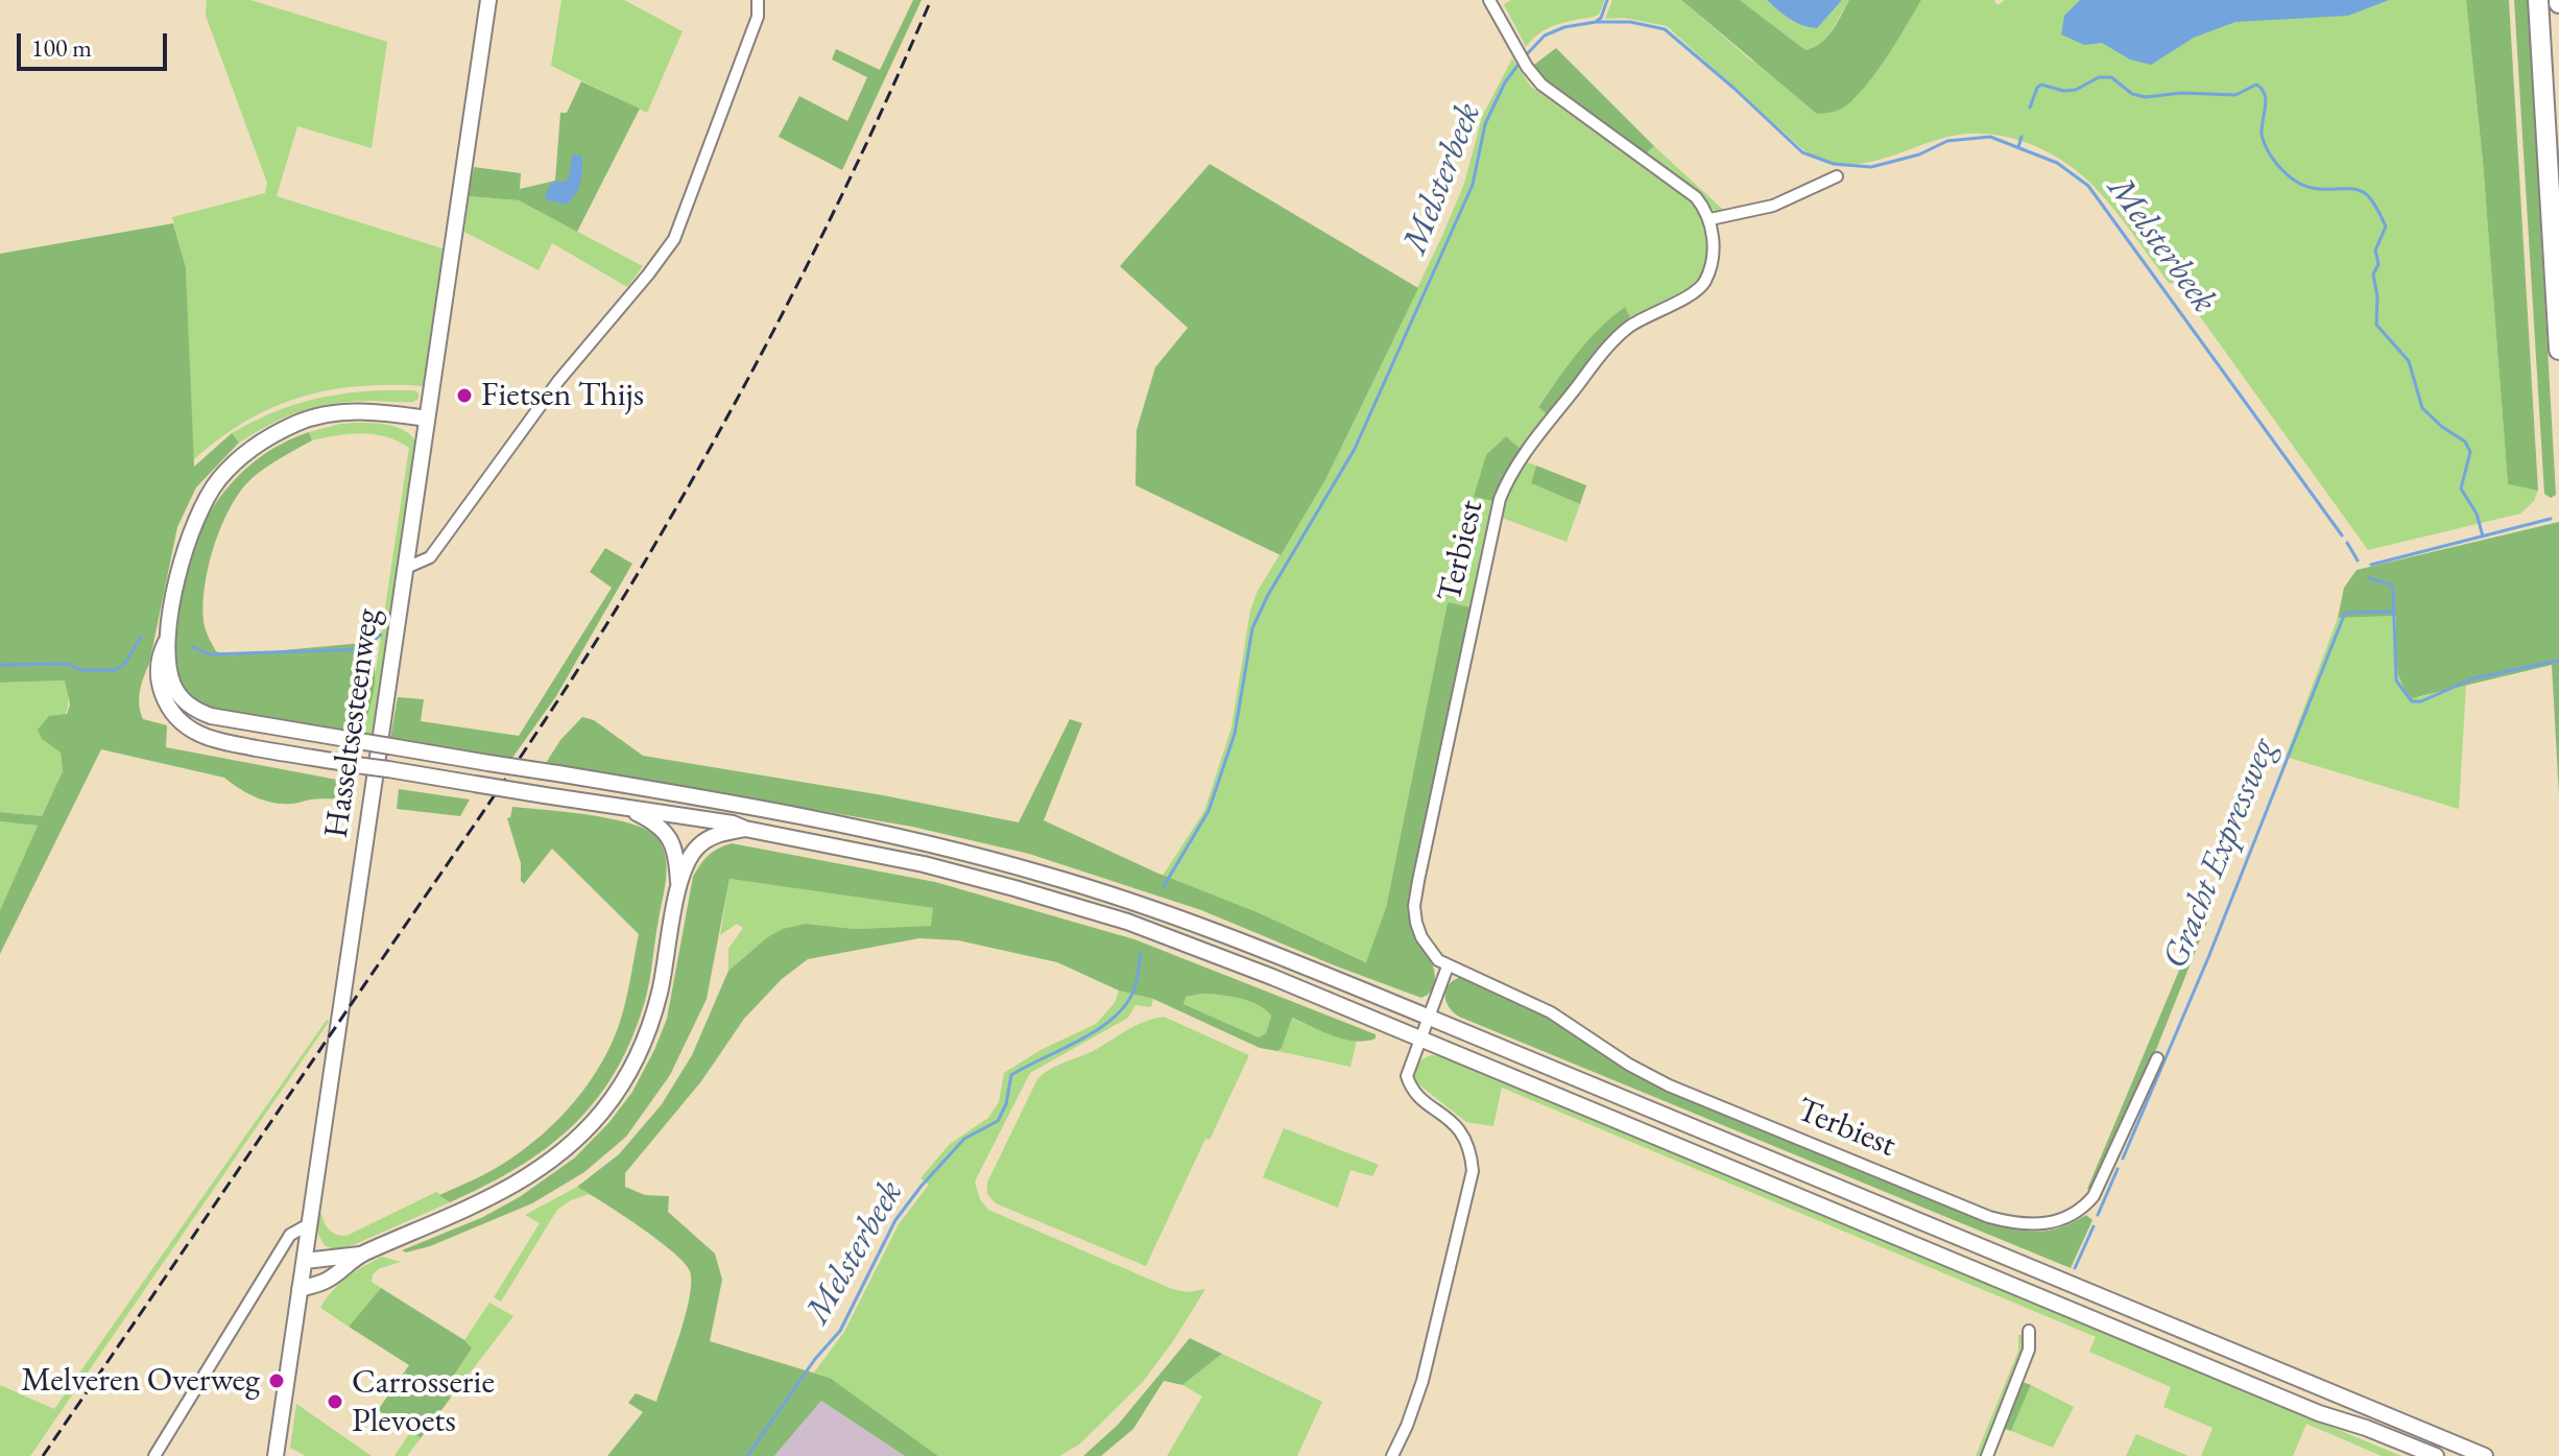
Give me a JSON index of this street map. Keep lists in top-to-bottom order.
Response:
{
  "streets": {
    "main road": ["Hasseltsesteenweg"],
    "street": ["Terbiest"]
  },
  "water": ["Melsterbeek", "Gracht Expressweg"],
  "places": ["Fietsen Thijs", "Melveren Overweg", "Carrosserie Plevoets"],
  "scale_bar": "100 m"
}
